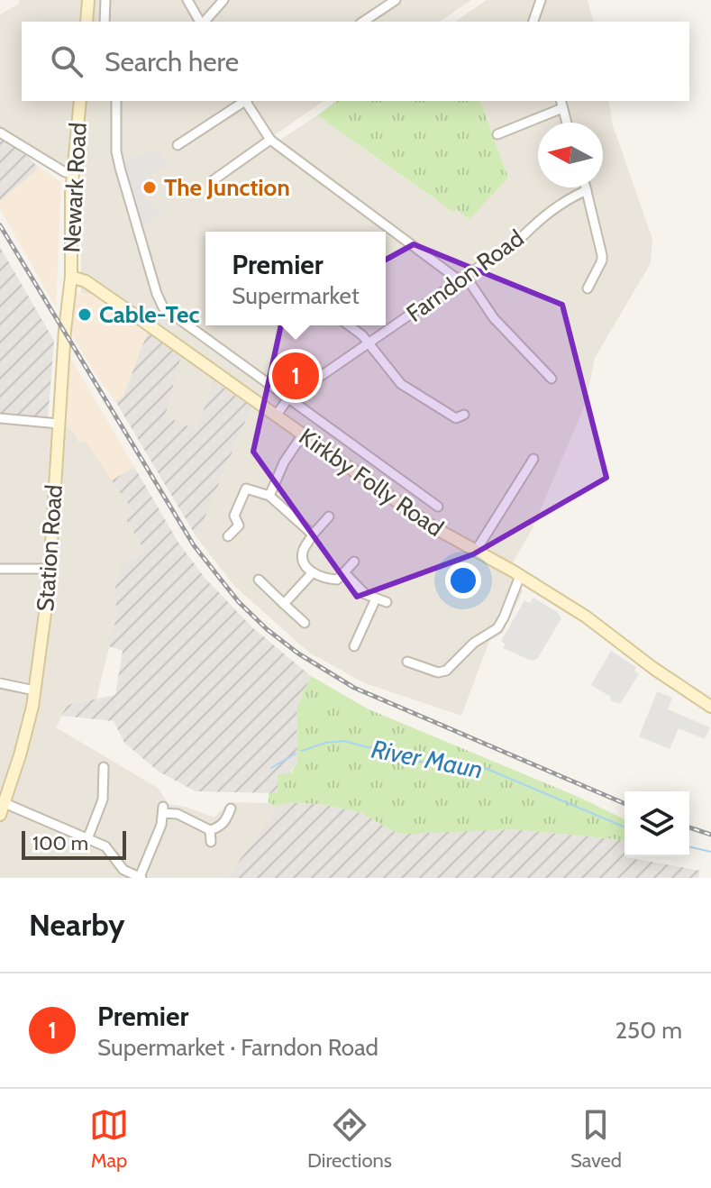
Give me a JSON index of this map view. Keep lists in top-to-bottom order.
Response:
{
  "streets": {
    "main road": ["Newark Road", "Kirkby Folly Road", "Station Road"],
    "street": ["Farndon Road"]
  },
  "crossings": [
    ["Newark Road", "Kirkby Folly Road"],
    ["Newark Road", "Station Road"],
    ["Farndon Road", "Kirkby Folly Road"],
    ["Kirkby Folly Road", "Station Road"]
  ],
  "water": ["River Maun"],
  "places": ["The Junction", "Cable-Tec"],
  "scale_bar": "100 m",
  "north": "left",
  "page": {
    "search": "Search here",
    "popup": ["Premier", "Supermarket"],
    "pins": "1",
    "scale": "100 m",
    "heading": "Nearby",
    "list": [
      {
        "mark": "1",
        "name": "Premier",
        "note": "Supermarket · Farndon Road",
        "value": "250 m"
      }
    ],
    "nav": ["Map", "Directions", "Saved"]
  }
}
